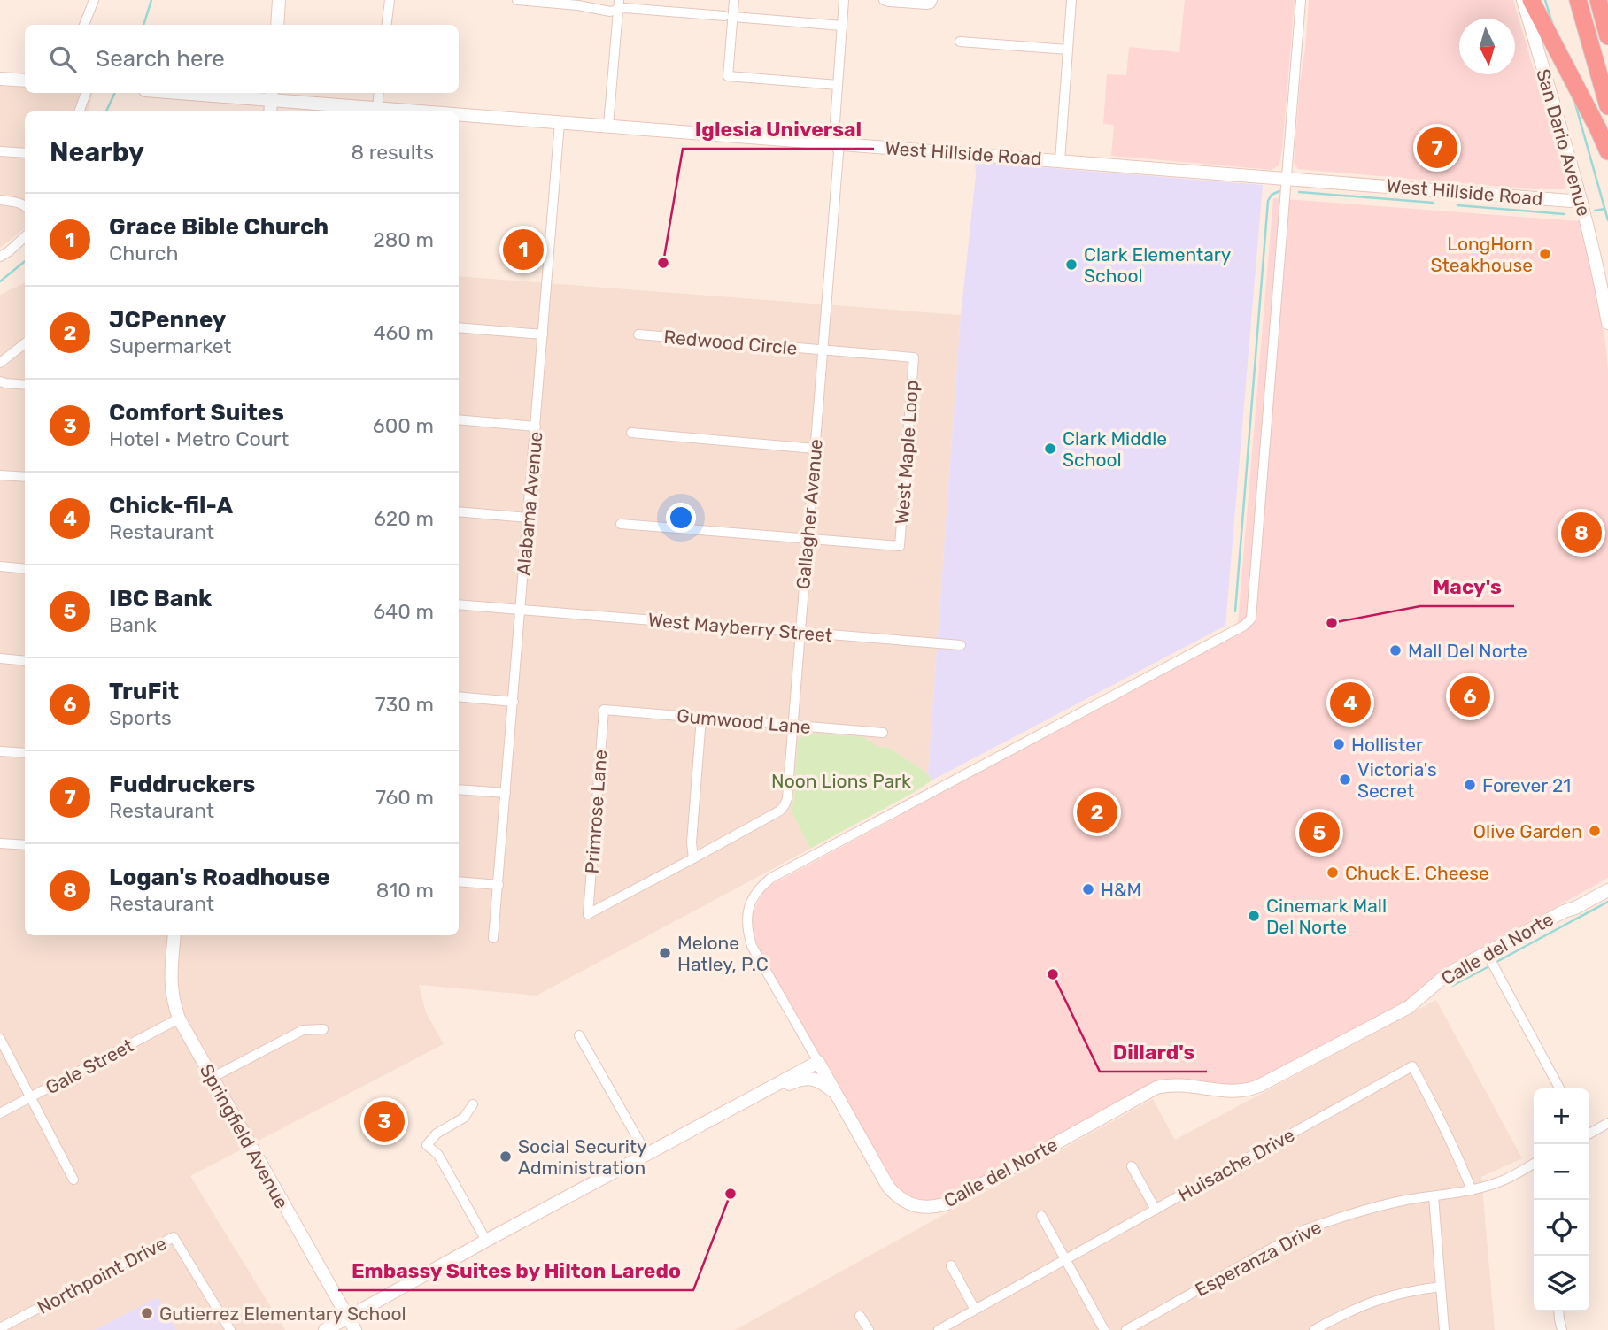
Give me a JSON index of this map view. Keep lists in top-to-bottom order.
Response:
{
  "streets": {
    "street": [
      "San Dario Avenue",
      "West Hillside Road",
      "Redwood Circle",
      "West Maple Loop",
      "Alabama Avenue",
      "Gallagher Avenue",
      "West Mayberry Street",
      "Gumwood Lane",
      "Primrose Lane",
      "Calle del Norte",
      "Gale Street",
      "Springfield Avenue",
      "Huisache Drive",
      "Esperanza Drive",
      "Northpoint Drive"
    ]
  },
  "crossings": [
    ["San Dario Avenue", "West Hillside Road"],
    ["West Hillside Road", "Alabama Avenue"],
    ["West Hillside Road", "Gallagher Avenue"],
    ["Redwood Circle", "West Maple Loop"],
    ["Redwood Circle", "Gallagher Avenue"],
    ["West Maple Loop", "Gallagher Avenue"],
    ["Alabama Avenue", "West Mayberry Street"],
    ["Gallagher Avenue", "West Mayberry Street"],
    ["Gallagher Avenue", "Gumwood Lane"],
    ["Gallagher Avenue", "Primrose Lane"],
    ["Gumwood Lane", "Primrose Lane"],
    ["Gale Street", "Springfield Avenue"],
    ["Huisache Drive", "Esperanza Drive"]
  ],
  "parks": ["Noon Lions Park"],
  "places": [
    "LongHorn Steakhouse",
    "Iglesia Universal",
    "Clark Elementary School",
    "Clark Middle School",
    "Macy's",
    "Mall Del Norte",
    "Hollister",
    "Victoria's Secret",
    "Forever 21",
    "Olive Garden",
    "Chuck E. Cheese",
    "H&M",
    "Cinemark Mall Del Norte",
    "Melone Hatley, P.C",
    "Dillard's",
    "Social Security Administration",
    "Embassy Suites by Hilton Laredo",
    "Gutierrez Elementary School"
  ],
  "north": "bottom",
  "page": {
    "search": "Search here",
    "heading": ["Nearby", "8 results"],
    "pins": [
      "7",
      "1",
      "8",
      "6",
      "4",
      "2",
      "5",
      "3"
    ],
    "list": [
      {
        "mark": "1",
        "name": "Grace Bible Church",
        "note": "Church",
        "value": "280 m"
      },
      {
        "mark": "2",
        "name": "JCPenney",
        "note": "Supermarket",
        "value": "460 m"
      },
      {
        "mark": "3",
        "name": "Comfort Suites",
        "note": "Hotel · Metro Court",
        "value": "600 m"
      },
      {
        "mark": "4",
        "name": "Chick-fil-A",
        "note": "Restaurant",
        "value": "620 m"
      },
      {
        "mark": "5",
        "name": "IBC Bank",
        "note": "Bank",
        "value": "640 m"
      },
      {
        "mark": "6",
        "name": "TruFit",
        "note": "Sports",
        "value": "730 m"
      },
      {
        "mark": "7",
        "name": "Fuddruckers",
        "note": "Restaurant",
        "value": "760 m"
      },
      {
        "mark": "8",
        "name": "Logan's Roadhouse",
        "note": "Restaurant",
        "value": "810 m"
      }
    ],
    "map_buttons": ["+", "−"]
  }
}
